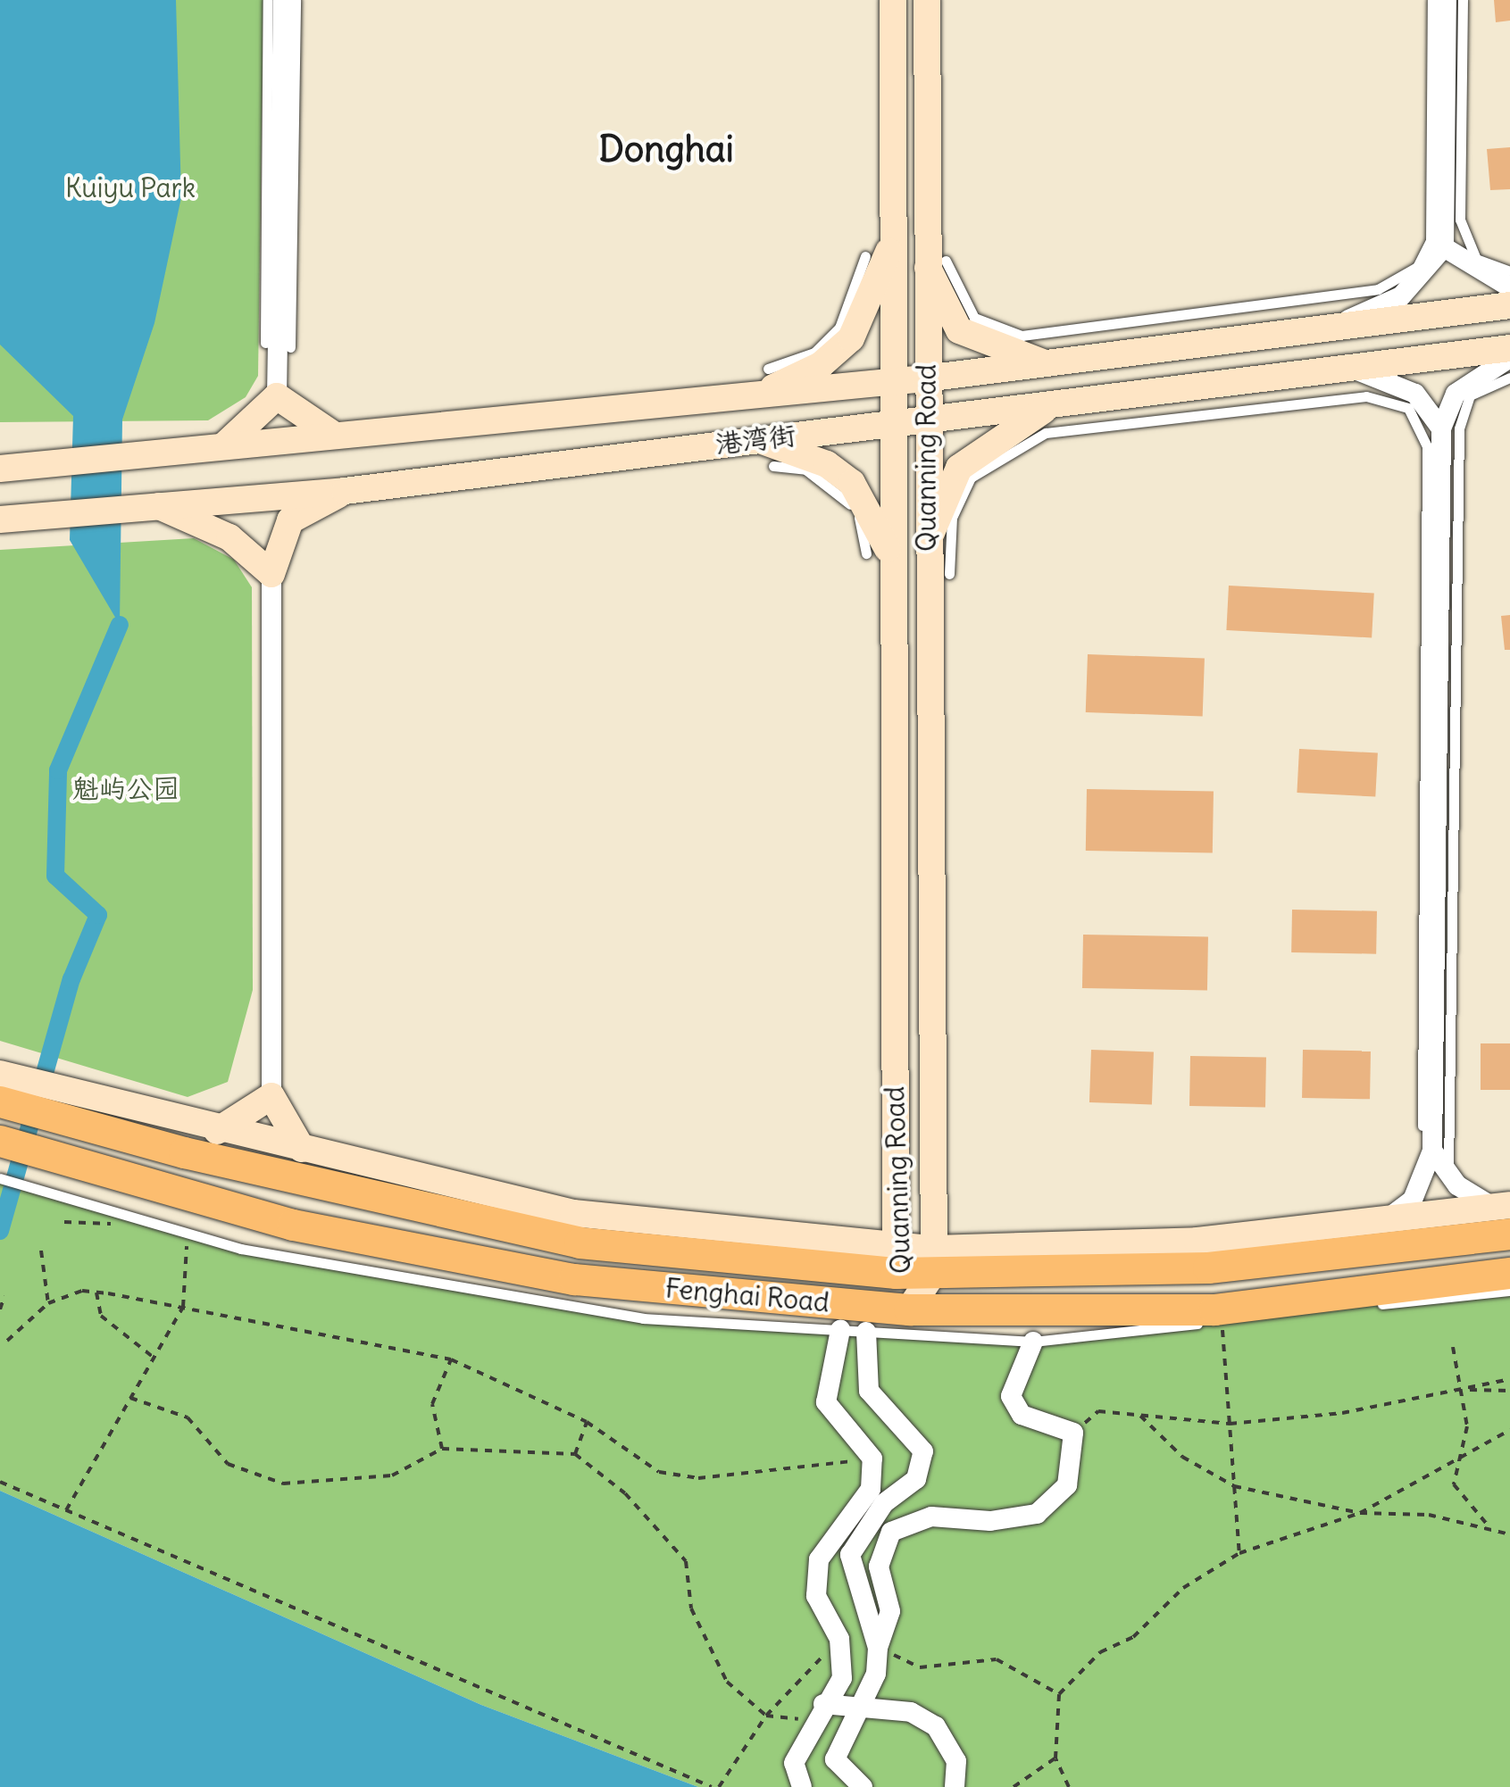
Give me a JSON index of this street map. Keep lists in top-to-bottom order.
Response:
{
  "streets": {
    "main road": ["Fenghai Road"],
    "street": ["港湾街", "Quanning Road"]
  },
  "crossings": [
    ["港湾街", "Quanning Road"],
    ["Quanning Road", "Fenghai Road"]
  ],
  "districts": ["Donghai"],
  "parks": ["Kuiyu Park", "魁屿公园"]
}
